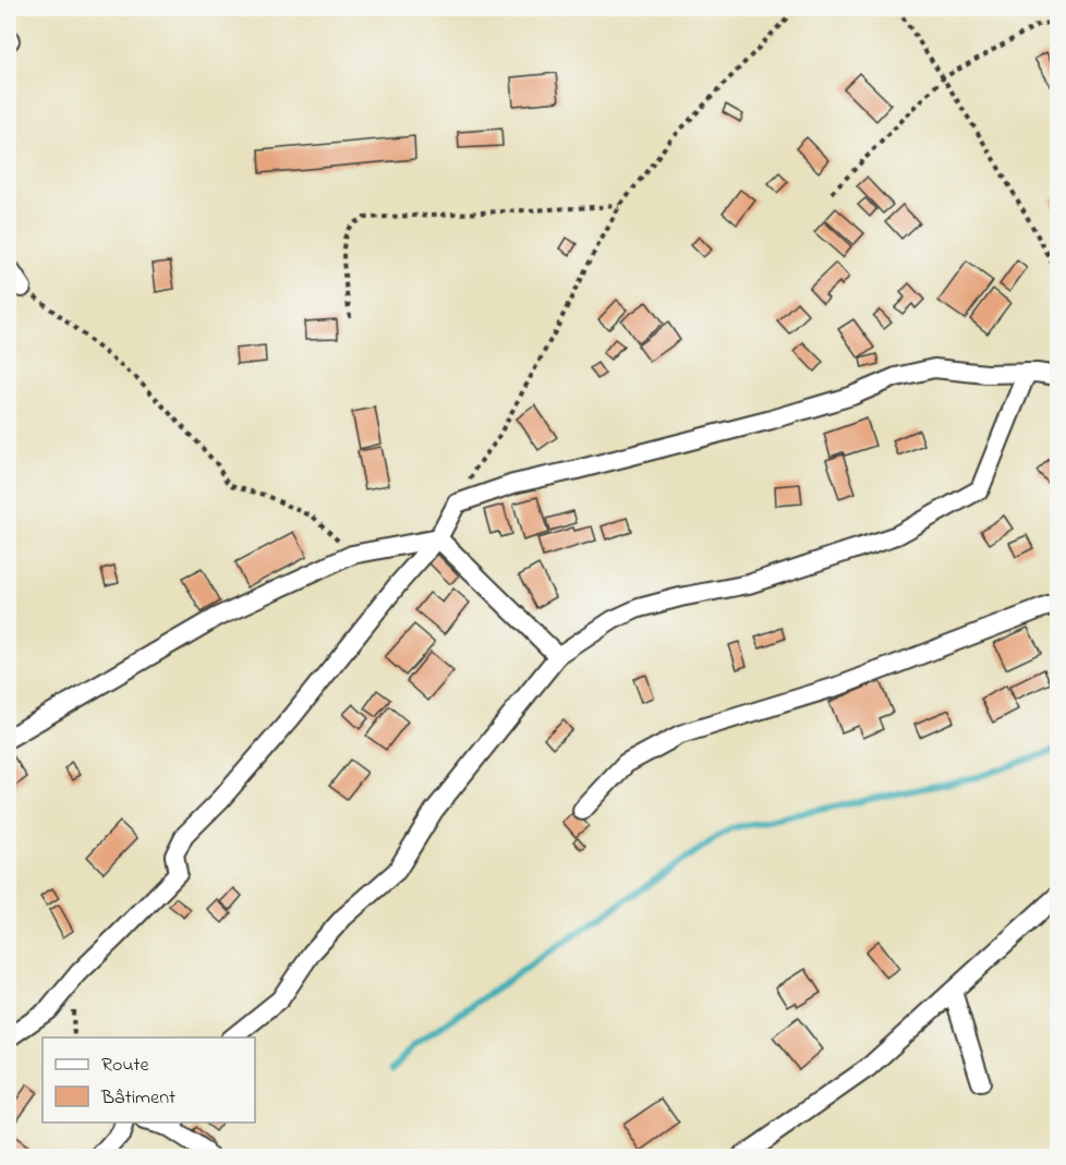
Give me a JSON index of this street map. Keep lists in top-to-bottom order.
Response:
{
  "legend": ["Route", "Bâtiment"]
}
